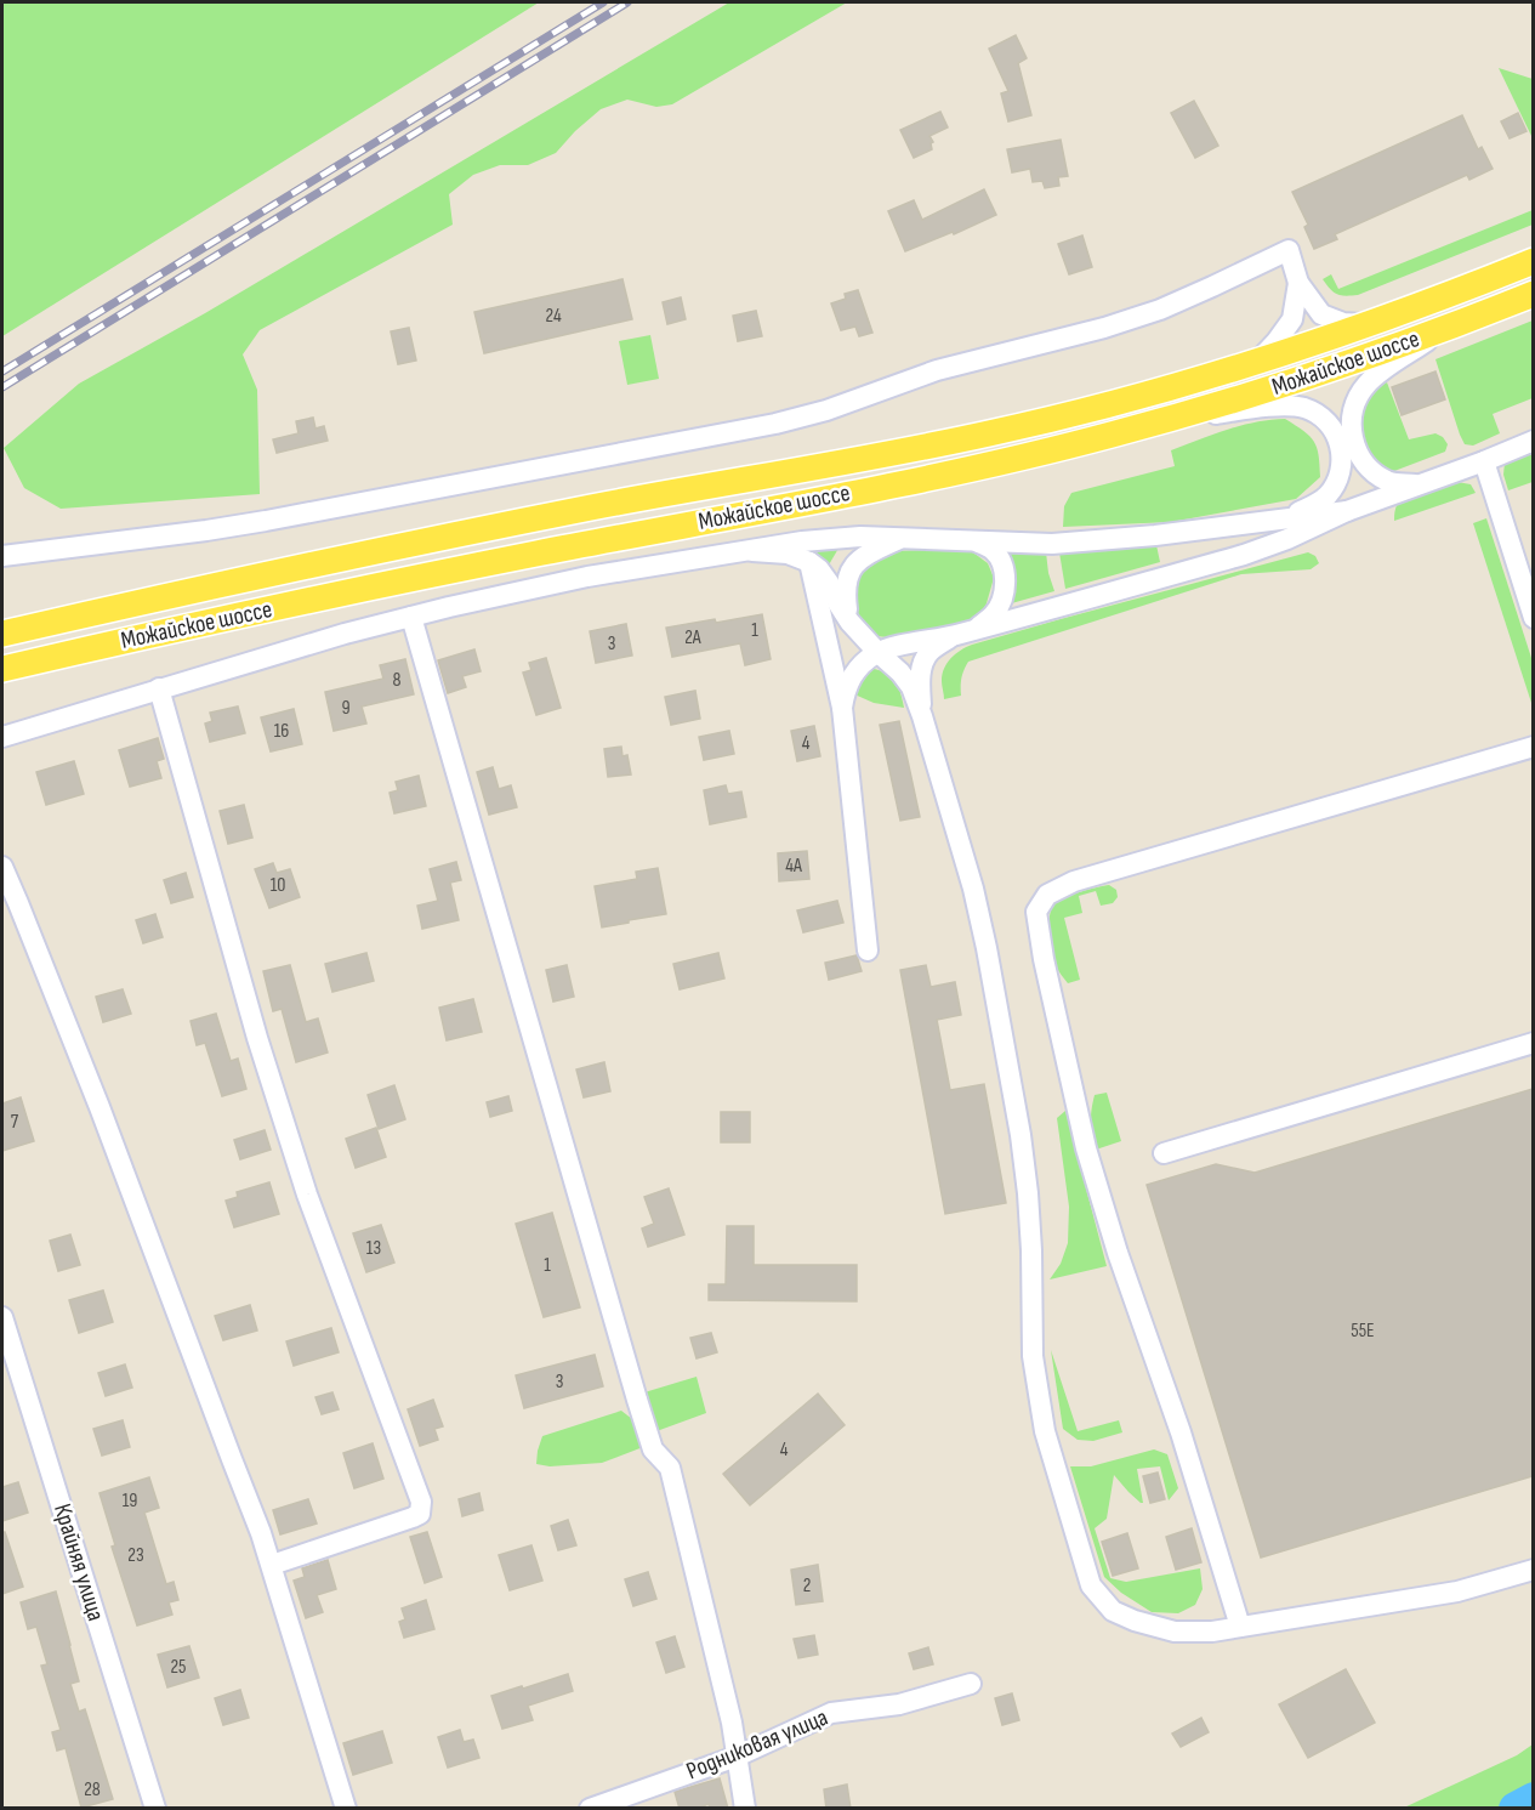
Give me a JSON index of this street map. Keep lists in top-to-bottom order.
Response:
{
  "streets": {
    "main road": ["Можайское шоссе"],
    "street": ["Крайняя улица", "Родниковая улица"]
  },
  "house_numbers": [
    "24",
    "1",
    "2А",
    "3",
    "8",
    "9",
    "16",
    "4",
    "4А",
    "10",
    "7",
    "13",
    "1",
    "55Е",
    "3",
    "4",
    "19",
    "23",
    "2",
    "25",
    "28"
  ]
}
